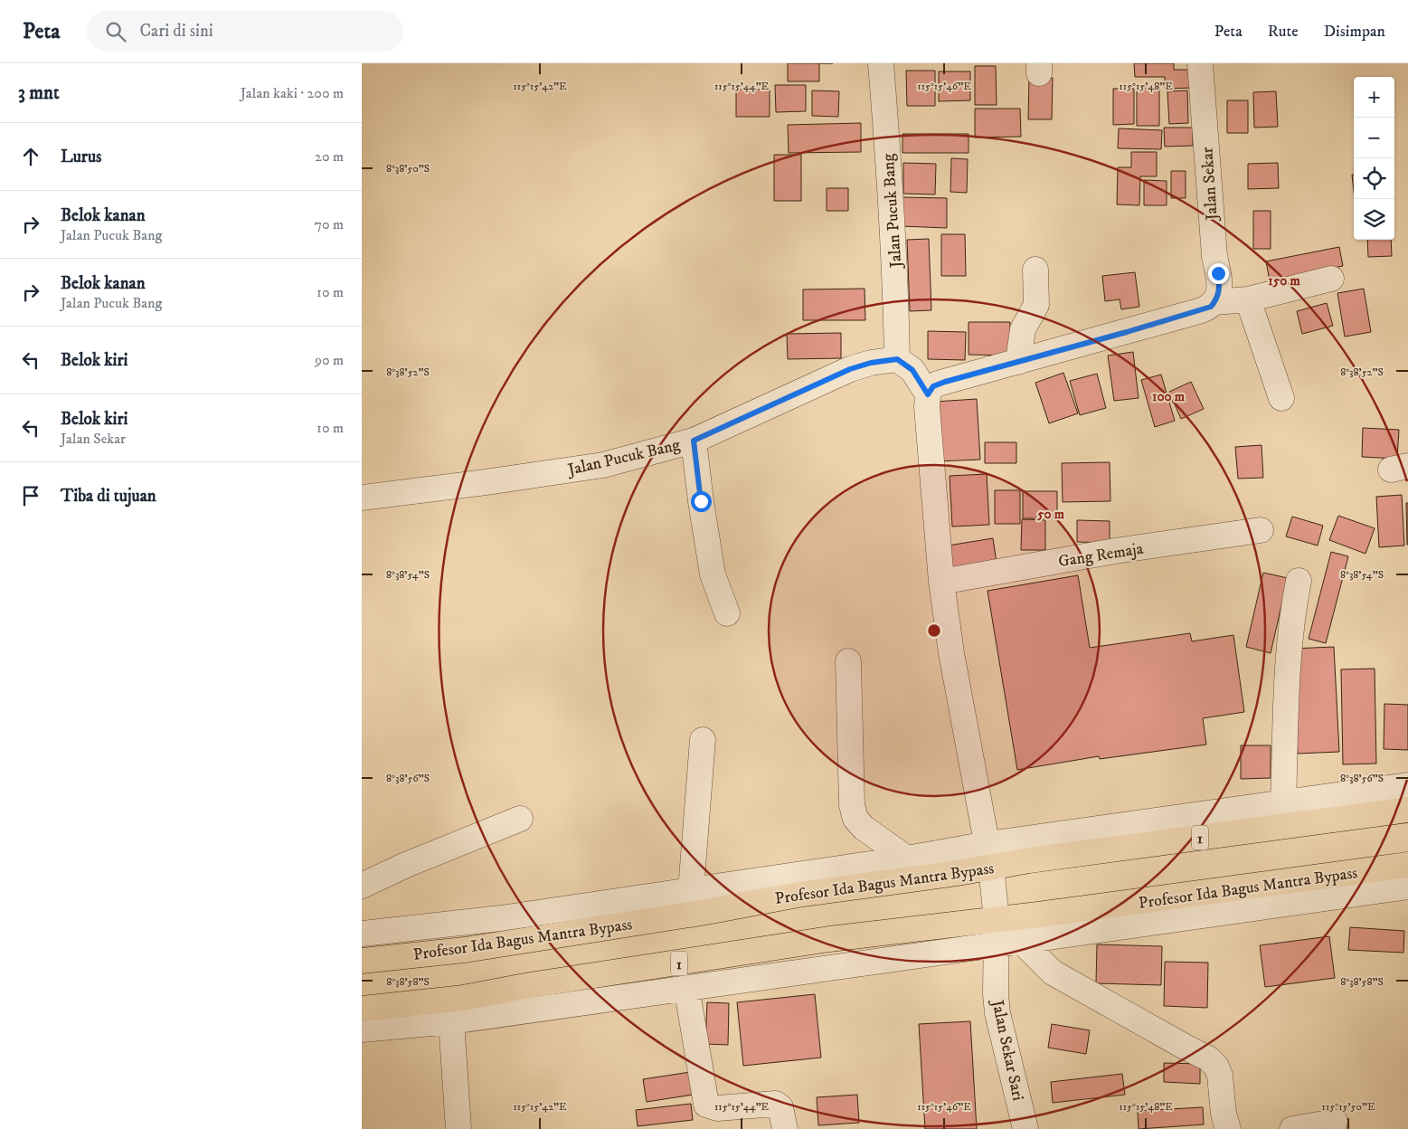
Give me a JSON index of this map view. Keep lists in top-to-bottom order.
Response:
{
  "streets": {
    "highway": ["1", "Profesor Ida Bagus Mantra Bypass"],
    "street": [
      "Jalan Sekar",
      "Jalan Pucuk Bang",
      "Gang Remaja",
      "Jalan Sekar Sari"
    ]
  },
  "crossings": [
    ["Gang Remaja", "Jalan Sekar Sari"],
    ["Profesor Ida Bagus Mantra Bypass", "Jalan Sekar Sari"]
  ],
  "page": {
    "header": "Peta",
    "search": "Cari di sini",
    "nav": ["Peta", "Rute", "Disimpan"],
    "heading": ["3 mnt", "Jalan kaki · 200 m"],
    "map_buttons": ["+", "−"],
    "list": [
      ["Lurus", "20 m"],
      ["Belok kanan", "Jalan Pucuk Bang", "70 m"],
      ["Belok kanan", "Jalan Pucuk Bang", "10 m"],
      ["Belok kiri", "90 m"],
      ["Belok kiri", "Jalan Sekar", "10 m"],
      "Tiba di tujuan"
    ]
  },
  "coordinates": [
    "115°15'42\"E",
    "115°15'44\"E",
    "115°15'46\"E",
    "115°15'48\"E",
    "8°38'50\"S",
    "8°38'52\"S",
    "8°38'54\"S",
    "8°38'56\"S",
    "8°38'58\"S",
    "115°15'50\"E"
  ],
  "rings": ["150 m", "100 m", "50 m"]
}
